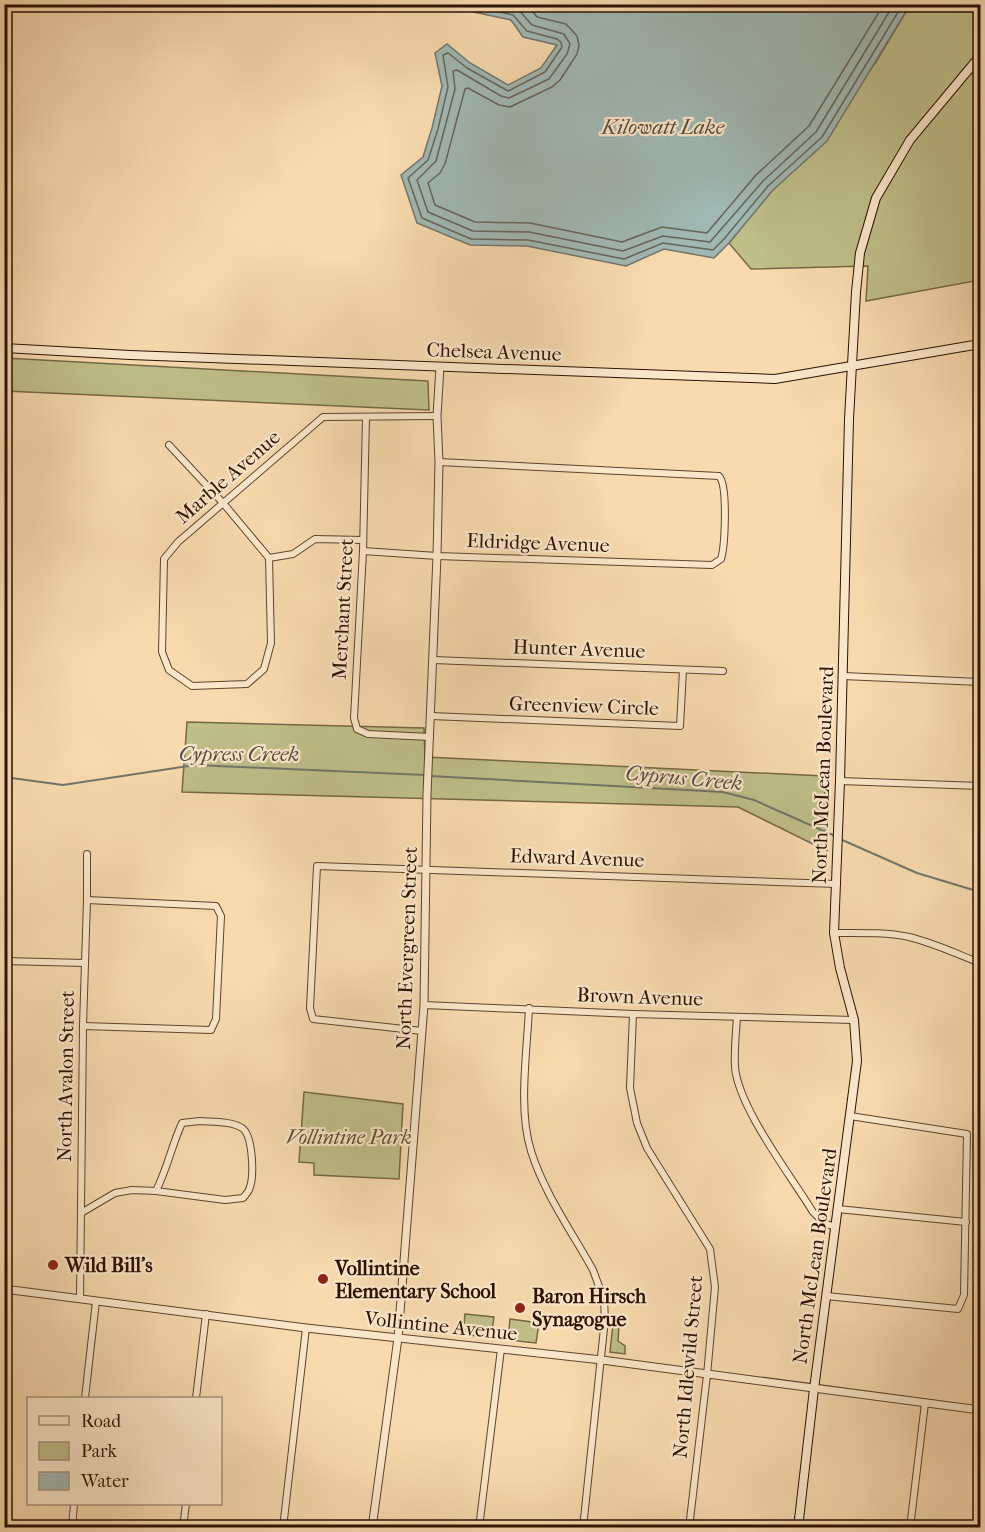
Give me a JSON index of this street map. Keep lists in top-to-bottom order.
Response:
{
  "streets": {
    "main road": ["Chelsea Avenue", "North McLean Boulevard"],
    "street": [
      "Marble Avenue",
      "Eldridge Avenue",
      "Merchant Street",
      "Hunter Avenue",
      "Greenview Circle",
      "Edward Avenue",
      "North Evergreen Street",
      "Brown Avenue",
      "North Avalon Street",
      "Vollintine Avenue",
      "North Idlewild Street"
    ]
  },
  "crossings": [
    ["Chelsea Avenue", "North McLean Boulevard"],
    ["Chelsea Avenue", "North Evergreen Street"],
    ["Marble Avenue", "Merchant Street"],
    ["Marble Avenue", "North Evergreen Street"],
    ["Eldridge Avenue", "Merchant Street"],
    ["Eldridge Avenue", "North Evergreen Street"],
    ["Merchant Street", "North Evergreen Street"],
    ["Hunter Avenue", "Greenview Circle"],
    ["Hunter Avenue", "North Evergreen Street"],
    ["Greenview Circle", "North Evergreen Street"],
    ["North McLean Boulevard", "Edward Avenue"],
    ["North McLean Boulevard", "Brown Avenue"],
    ["North McLean Boulevard", "Vollintine Avenue"],
    ["Edward Avenue", "North Evergreen Street"],
    ["North Evergreen Street", "Brown Avenue"],
    ["North Evergreen Street", "Vollintine Avenue"],
    ["Brown Avenue", "North Idlewild Street"],
    ["North Avalon Street", "Vollintine Avenue"],
    ["Vollintine Avenue", "North Idlewild Street"]
  ],
  "water": ["Kilowatt Lake", "Cypress Creek", "Cyprus Creek"],
  "parks": ["Vollintine Park"],
  "places": ["Wild Bill’s", "Vollintine Elementary School", "Baron Hirsch Synagogue"],
  "legend": ["Road", "Park", "Water"]
}
